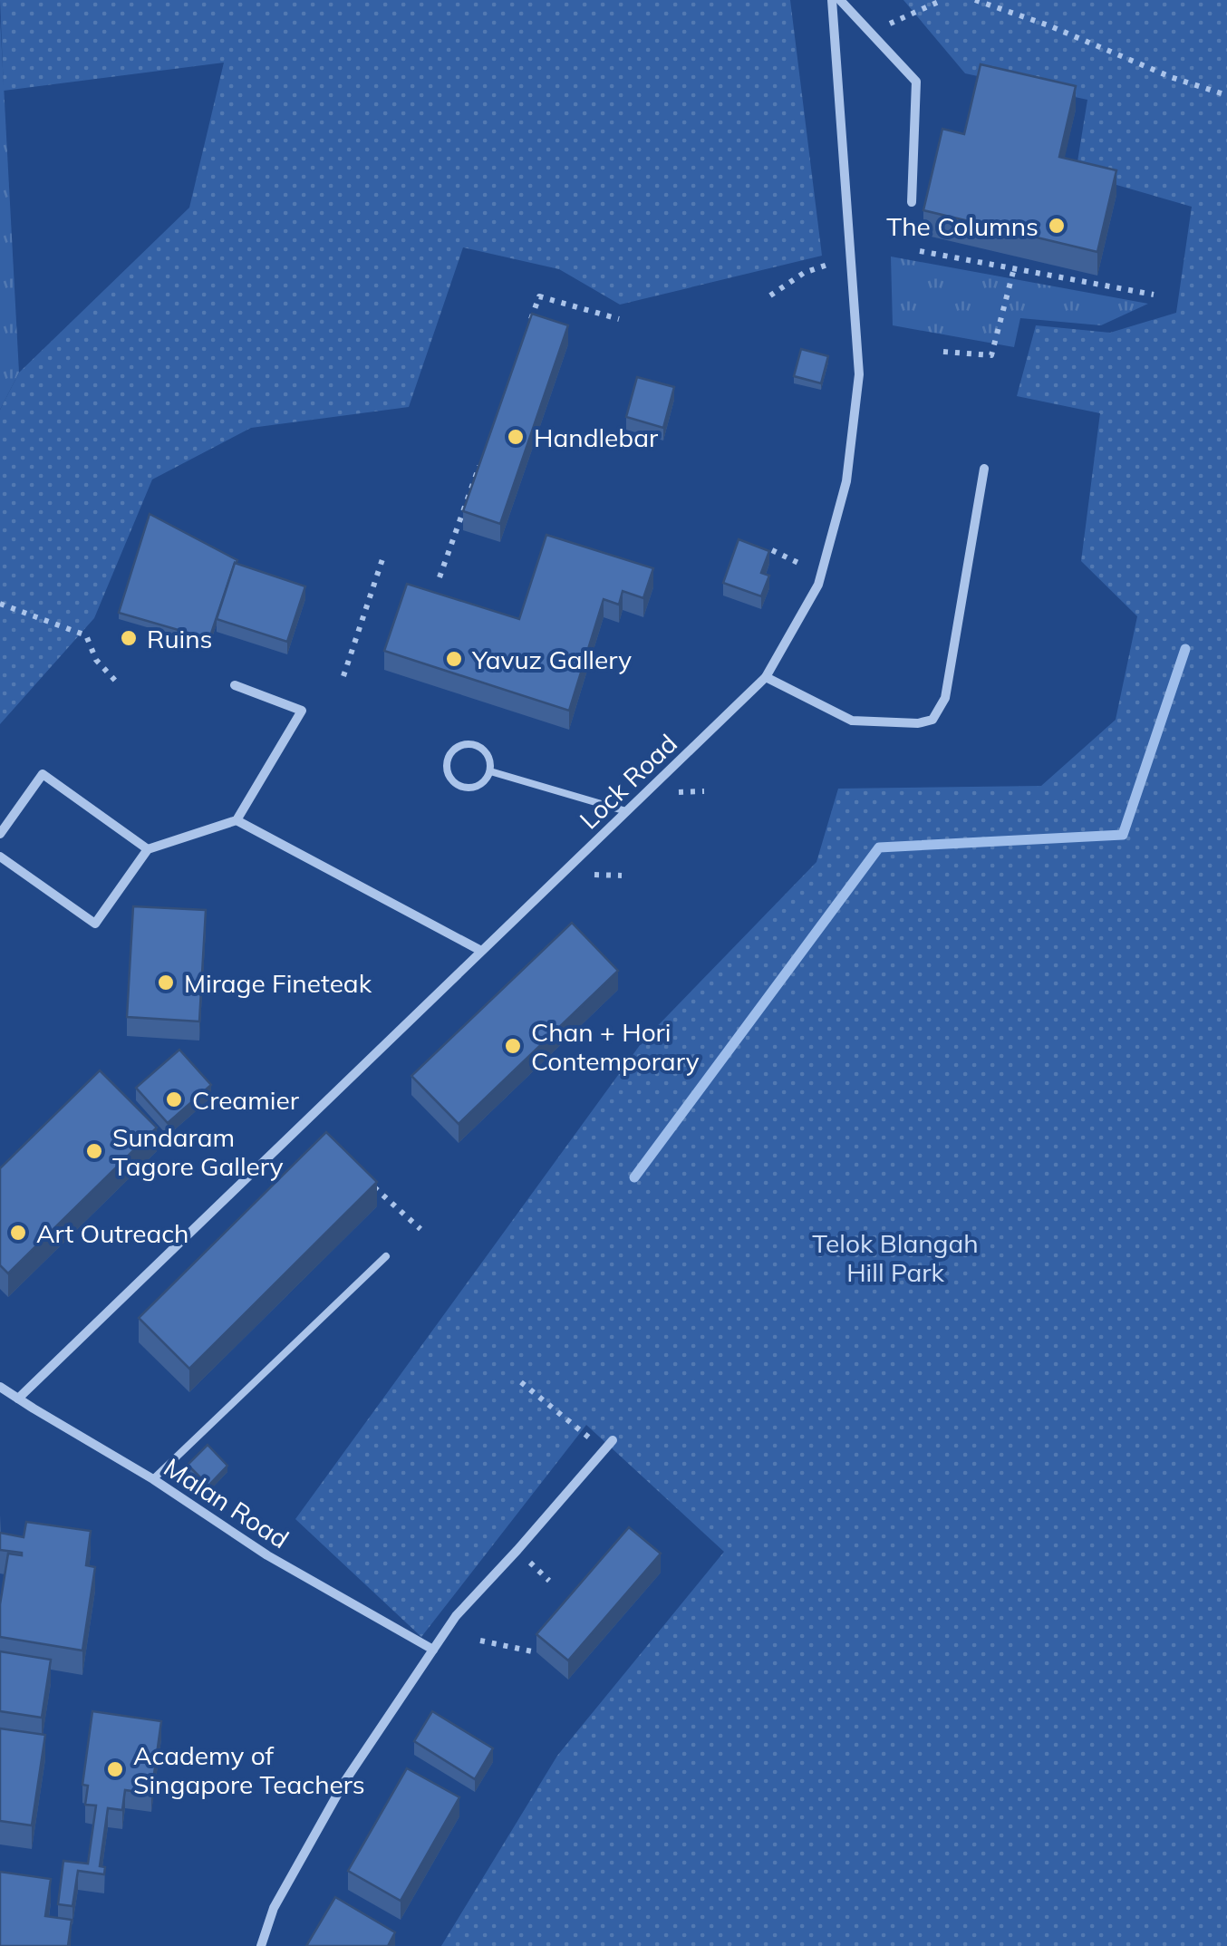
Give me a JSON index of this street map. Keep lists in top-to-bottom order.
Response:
{
  "streets": {
    "street": ["Lock Road", "Malan Road"]
  },
  "crossings": [
    ["Lock Road", "Malan Road"]
  ],
  "parks": ["Telok Blangah Hill Park"],
  "places": [
    "The Columns",
    "Handlebar",
    "Ruins",
    "Yavuz Gallery",
    "Mirage Fineteak",
    "Chan + Hori Contemporary",
    "Creamier",
    "Sundaram Tagore Gallery",
    "Art Outreach",
    "Academy of Singapore Teachers"
  ]
}
